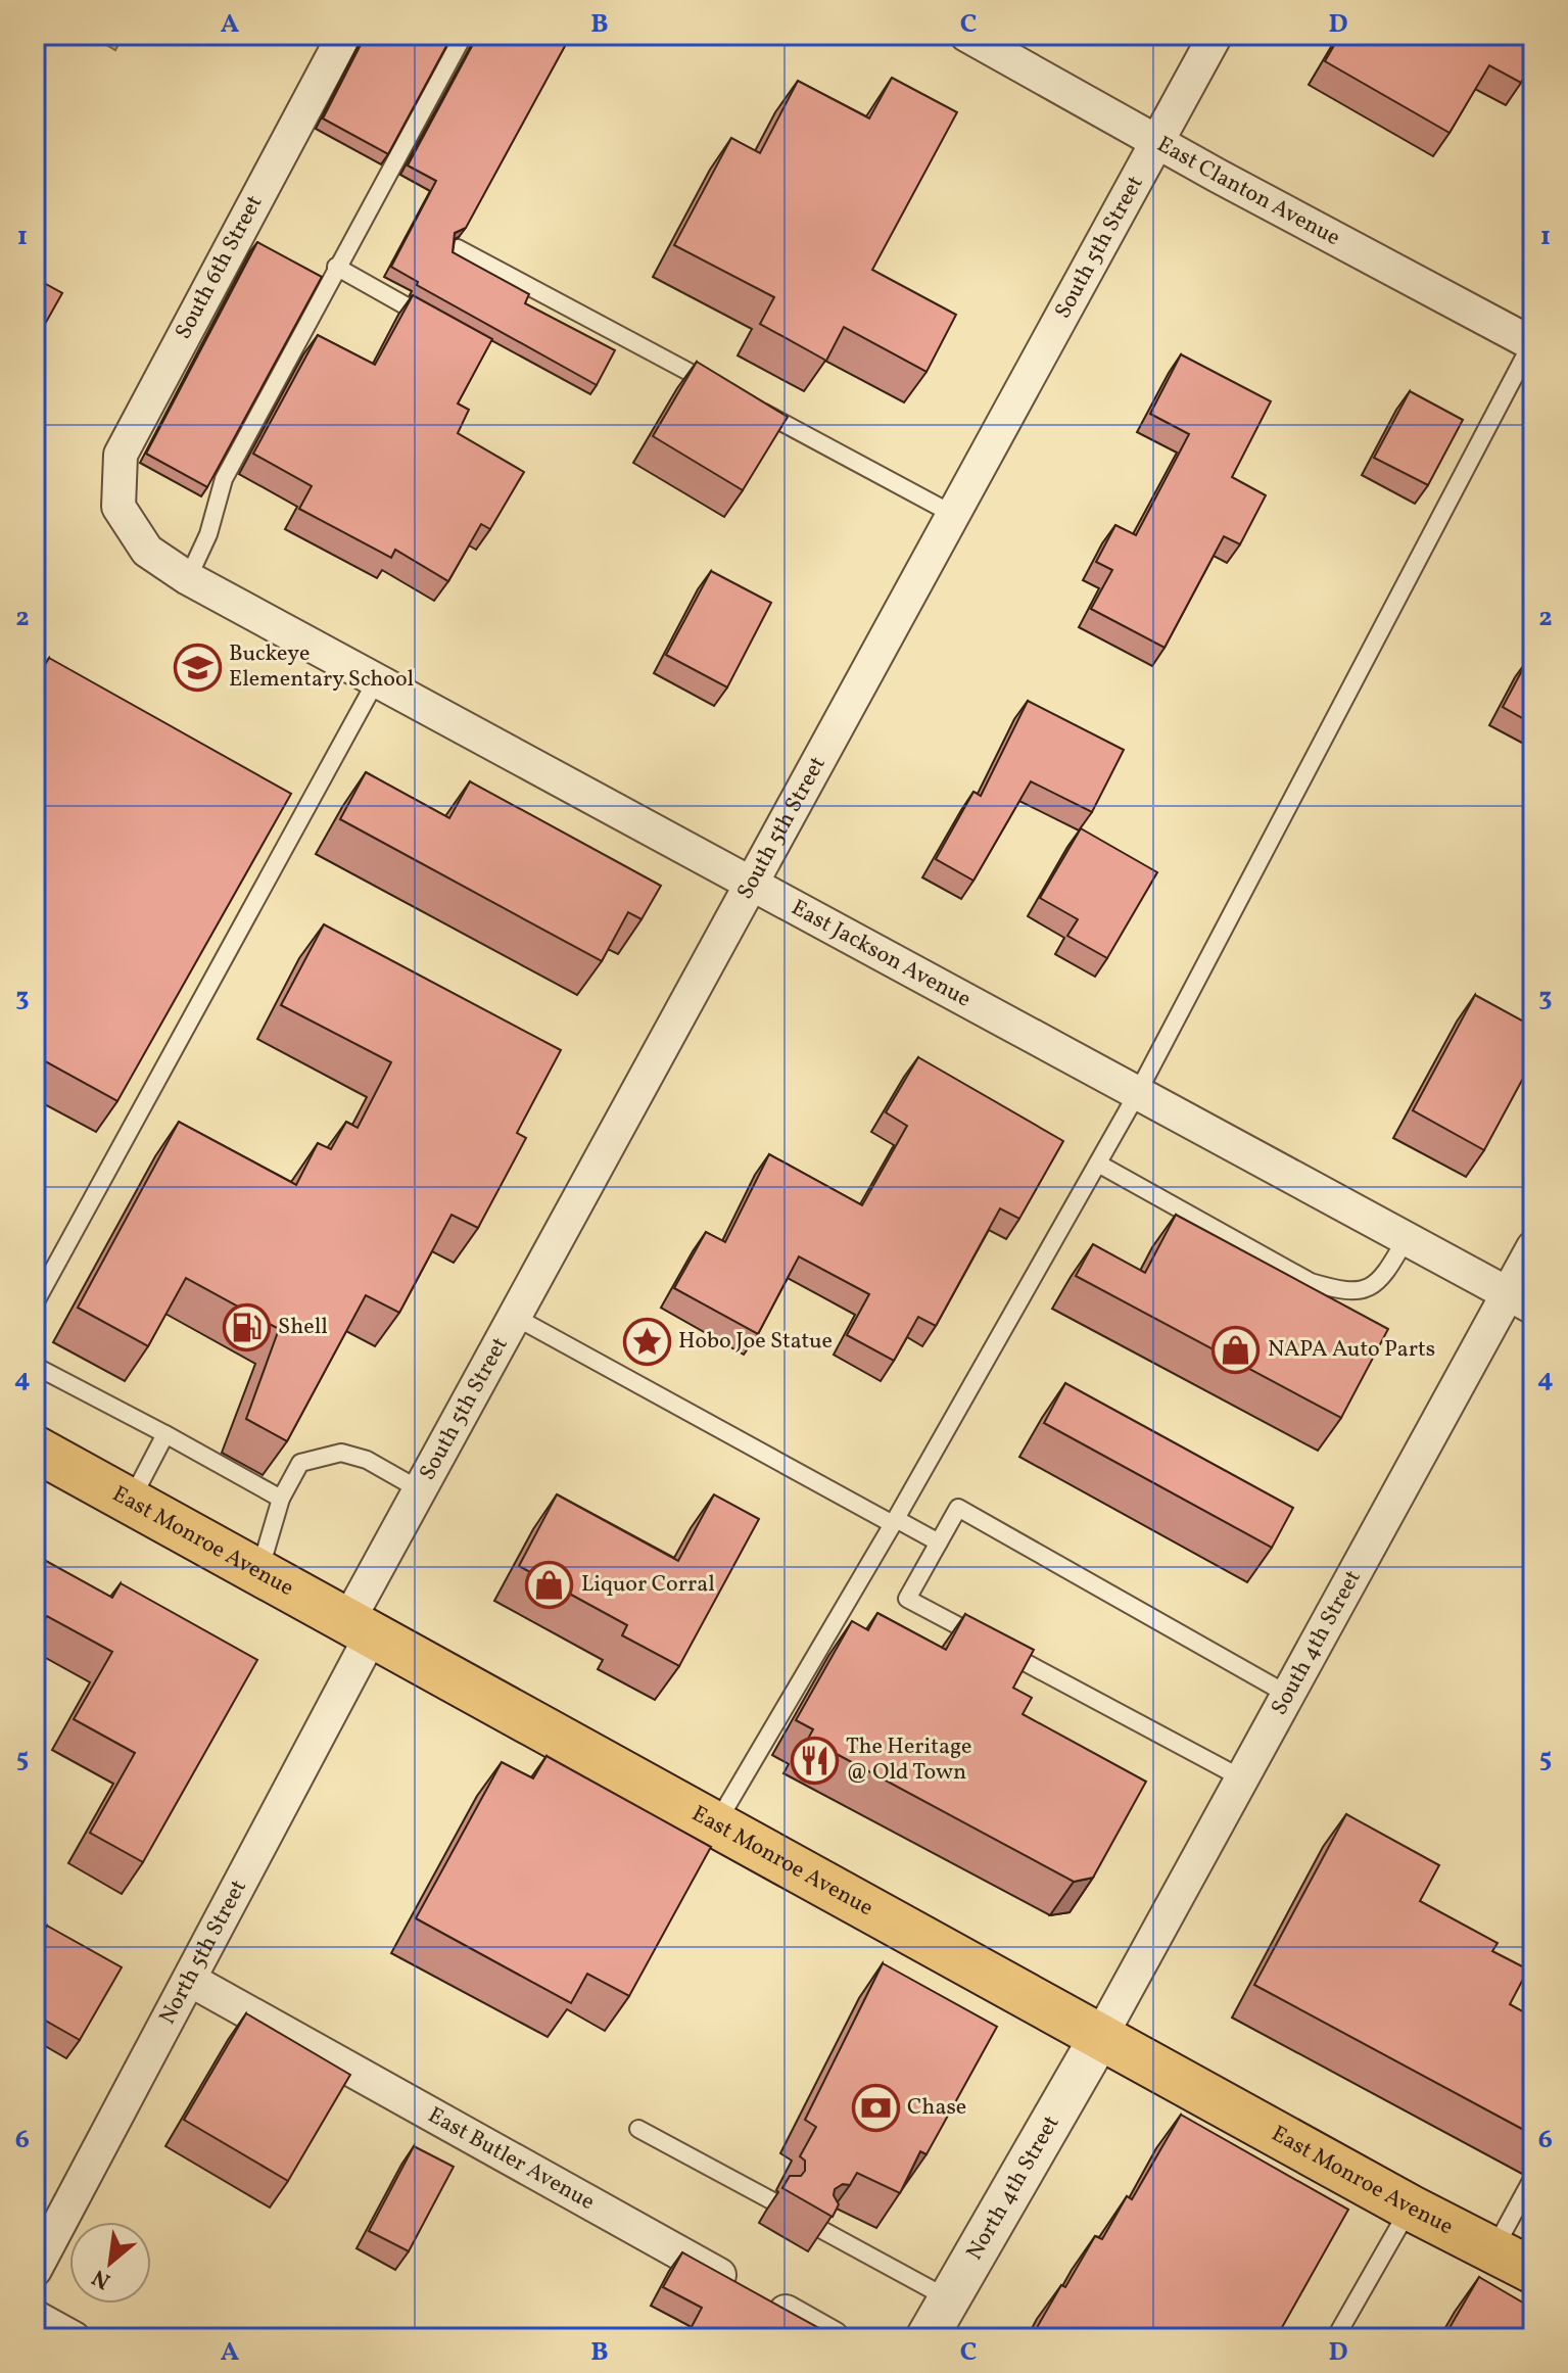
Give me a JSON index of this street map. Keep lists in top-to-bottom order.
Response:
{
  "streets": {
    "main road": ["East Monroe Avenue"],
    "street": [
      "East Clanton Avenue",
      "South 5th Street",
      "South 6th Street",
      "East Jackson Avenue",
      "South 4th Street",
      "North 5th Street",
      "East Butler Avenue",
      "North 4th Street"
    ]
  },
  "crossings": [
    ["East Clanton Avenue", "South 5th Street"],
    ["South 5th Street", "East Jackson Avenue"],
    ["South 5th Street", "East Monroe Avenue"],
    ["South 5th Street", "North 5th Street"],
    ["South 6th Street", "East Jackson Avenue"],
    ["East Jackson Avenue", "South 4th Street"],
    ["East Monroe Avenue", "South 4th Street"],
    ["East Monroe Avenue", "North 5th Street"],
    ["East Monroe Avenue", "North 4th Street"],
    ["South 4th Street", "North 4th Street"],
    ["North 5th Street", "East Butler Avenue"]
  ],
  "places": {
    "school or university": ["Buckeye Elementary School"],
    "fuel station": ["Shell"],
    "place": ["Hobo Joe Statue"],
    "shop": ["NAPA Auto Parts", "Liquor Corral"],
    "restaurant": ["The Heritage @ Old Town"],
    "bank": ["Chase"]
  },
  "north": "bottom left",
  "grid": {
    "columns": [
      "A",
      "B",
      "C",
      "D"
    ],
    "rows": [
      "1",
      "2",
      "3",
      "4",
      "5",
      "6"
    ]
  }
}
